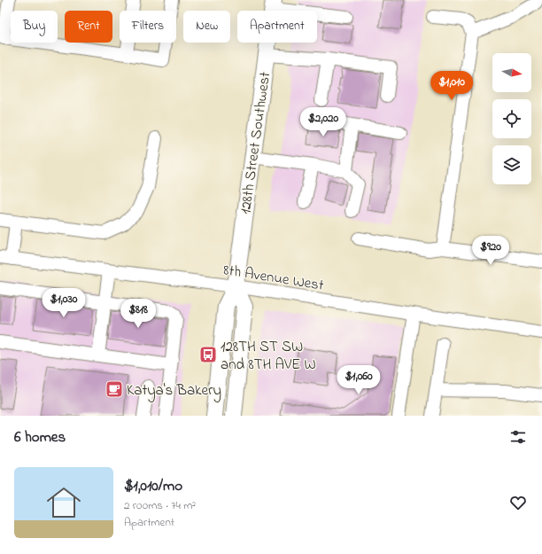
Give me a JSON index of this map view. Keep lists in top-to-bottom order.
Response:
{
  "streets": {
    "main road": ["128th Street Southwest"],
    "street": ["8th Avenue West"]
  },
  "crossings": [
    ["128th Street Southwest", "8th Avenue West"]
  ],
  "places": {
    "bus stop": ["128TH ST SW and 8TH AVE W"],
    "cafe": ["Katya's Bakery"]
  },
  "north": "right",
  "page": {
    "chip": [
      "Buy",
      "Rent",
      "Filters",
      "New",
      "Apartment"
    ],
    "price": [
      "$1,010",
      "$2,020",
      "$920",
      "$1,030",
      "$818",
      "$1,060"
    ],
    "heading": "6 homes",
    "list": [
      {
        "name": "$1,010/mo",
        "note": "2 rooms · 74 m² · Apartment"
      }
    ]
  }
}
